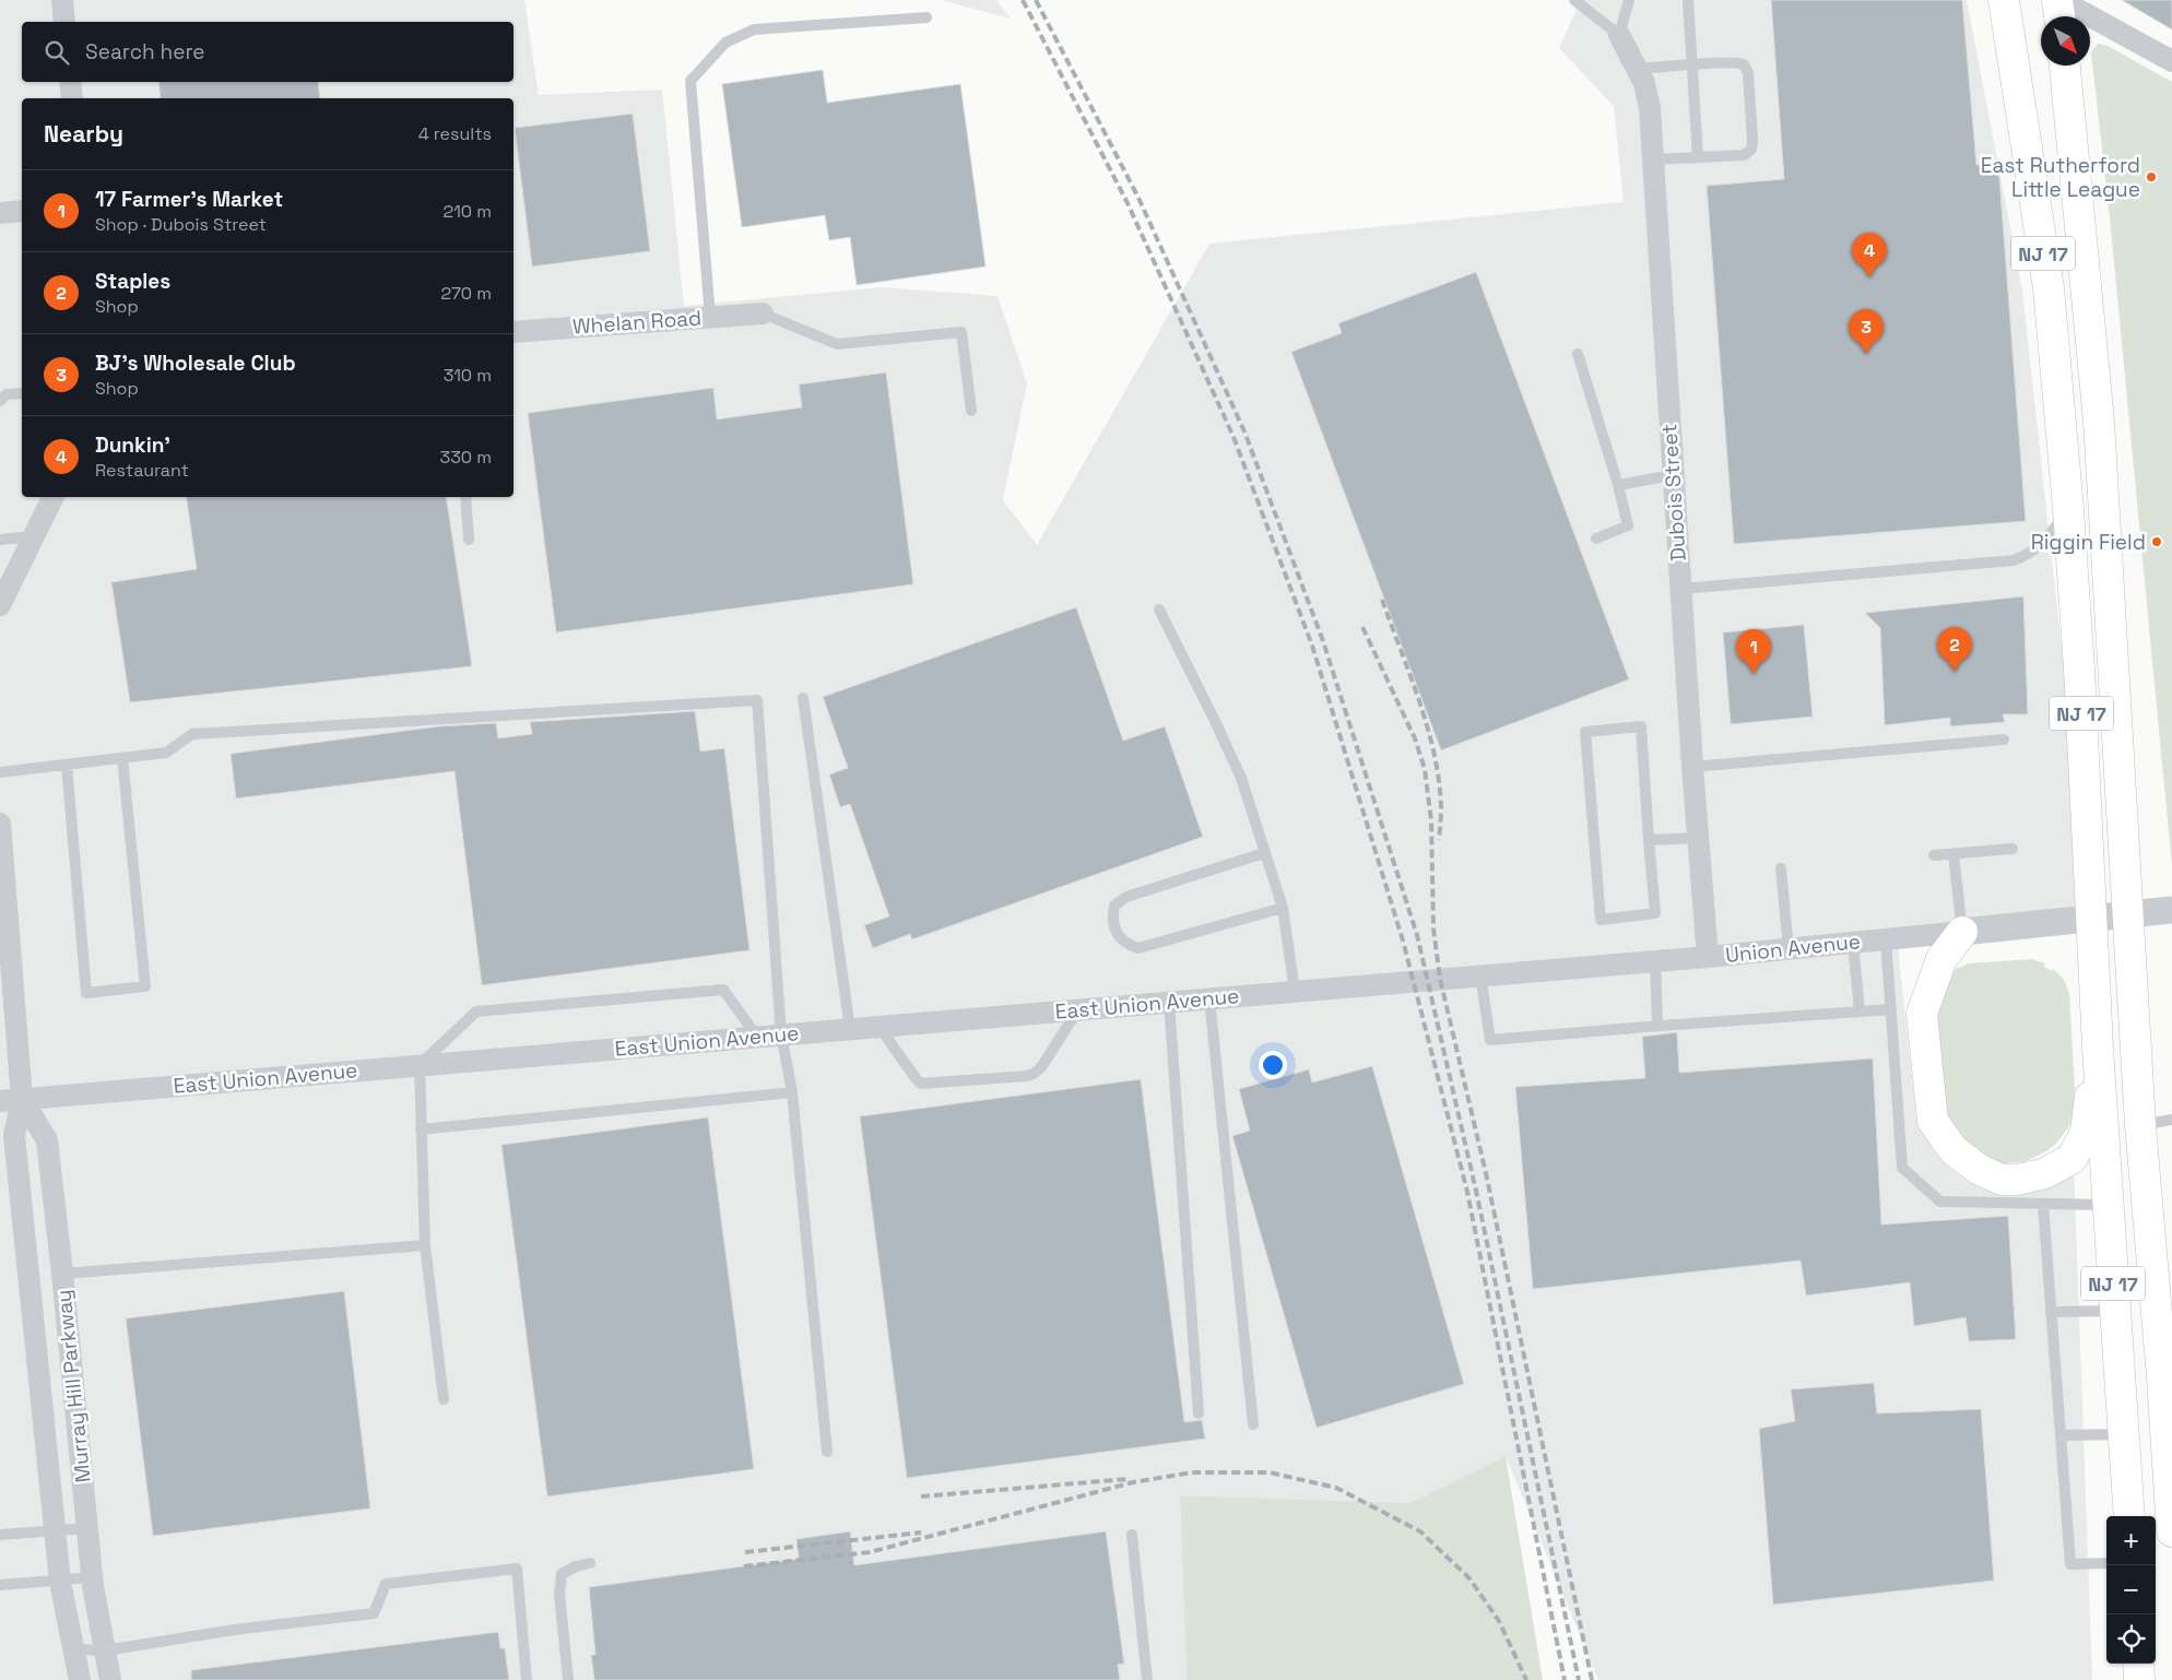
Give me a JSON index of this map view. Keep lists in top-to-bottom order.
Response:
{
  "streets": {
    "highway": ["NJ 17"],
    "street": [
      "Whelan Road",
      "Dubois Street",
      "Union Avenue",
      "East Union Avenue",
      "Murray Hill Parkway"
    ]
  },
  "crossings": [
    ["NJ 17", "Union Avenue"],
    ["Dubois Street", "Union Avenue"],
    ["Union Avenue", "East Union Avenue"],
    ["East Union Avenue", "Murray Hill Parkway"]
  ],
  "places": ["East Rutherford Little League", "Riggin Field"],
  "north": "bottom right",
  "page": {
    "search": "Search here",
    "heading": ["Nearby", "4 results"],
    "list": [
      {
        "mark": "1",
        "name": "17 Farmer's Market",
        "note": "Shop · Dubois Street",
        "value": "210 m"
      },
      {
        "mark": "2",
        "name": "Staples",
        "note": "Shop",
        "value": "270 m"
      },
      {
        "mark": "3",
        "name": "BJ's Wholesale Club",
        "note": "Shop",
        "value": "310 m"
      },
      {
        "mark": "4",
        "name": "Dunkin'",
        "note": "Restaurant",
        "value": "330 m"
      }
    ],
    "pins": [
      "4",
      "3",
      "2",
      "1"
    ],
    "map_buttons": ["+", "−"]
  }
}
